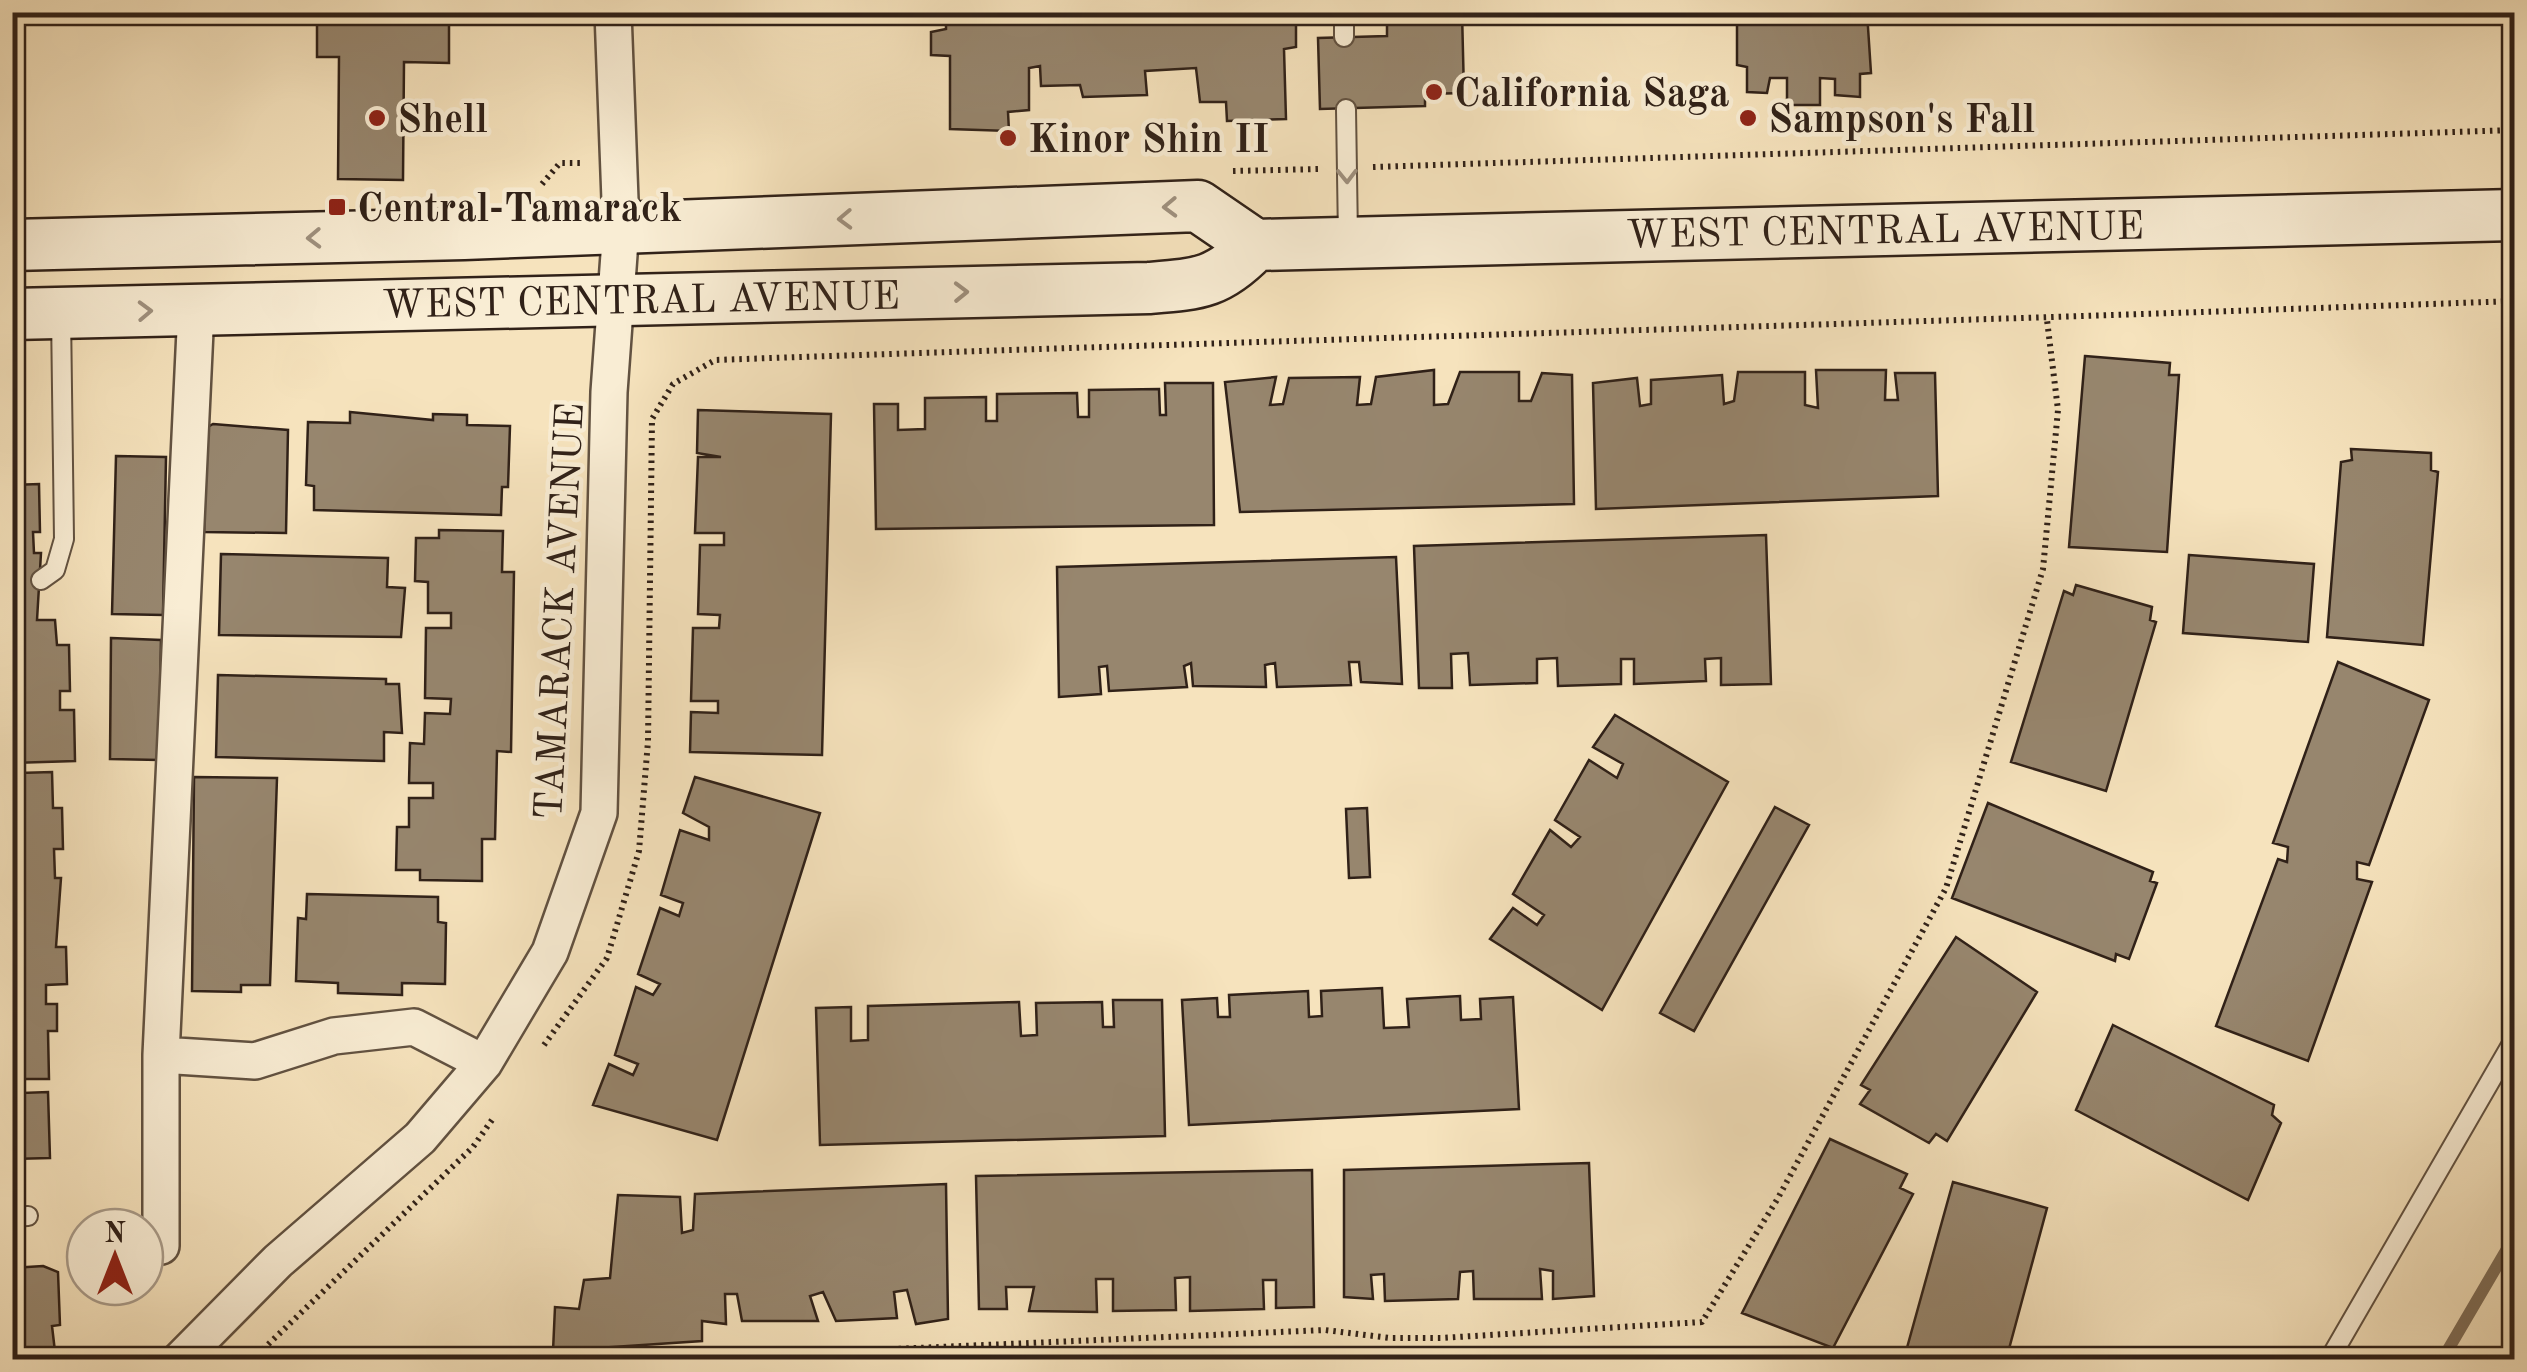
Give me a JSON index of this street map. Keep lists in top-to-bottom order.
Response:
{
  "streets": {
    "main road": ["WEST CENTRAL AVENUE"],
    "street": ["TAMARACK AVENUE"]
  },
  "crossings": [
    ["WEST CENTRAL AVENUE", "TAMARACK AVENUE"]
  ],
  "places": {
    "other": [
      "California Saga",
      "Shell",
      "Sampson's Fall",
      "Kinor Shin II"
    ],
    "transit": ["Central-Tamarack"]
  },
  "north": "top"
}
